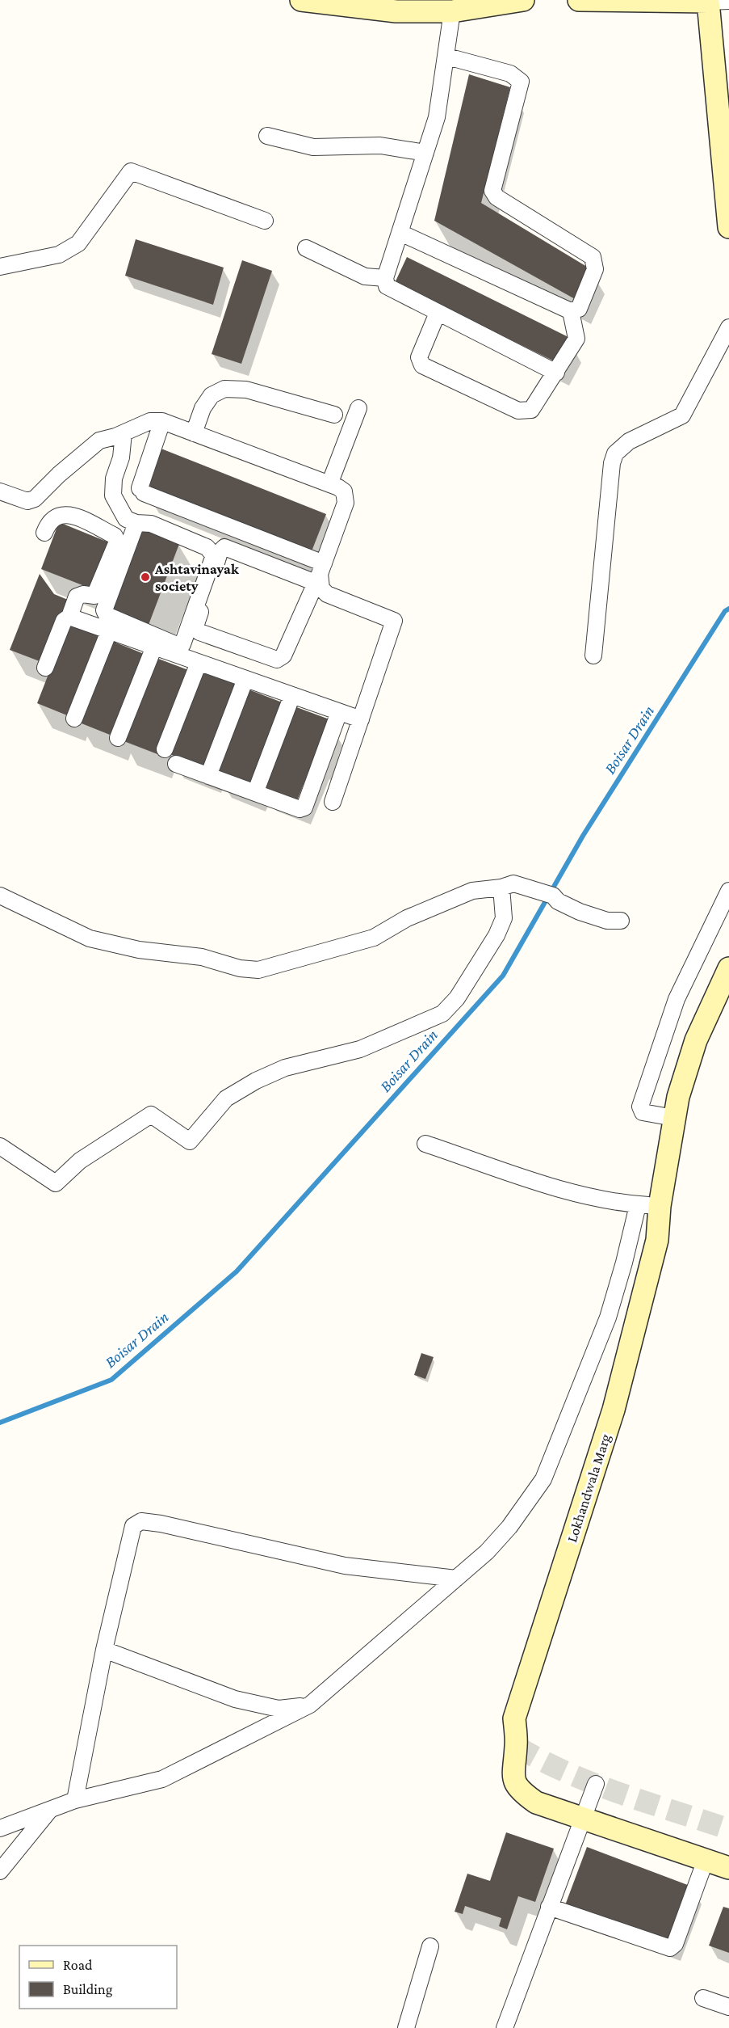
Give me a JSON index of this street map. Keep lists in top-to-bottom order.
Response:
{
  "streets": {
    "street": ["Lokhandwala Marg"]
  },
  "water": ["Boisar Drain"],
  "places": ["Ashtavinayak society"],
  "legend": ["Road", "Building"]
}
